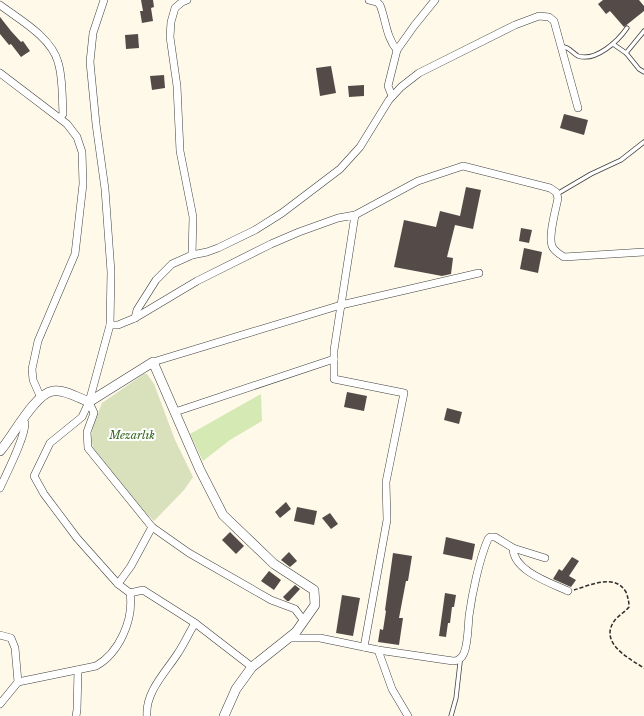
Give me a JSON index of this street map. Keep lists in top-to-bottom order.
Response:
{
  "parks": ["Mezarlık"]
}
